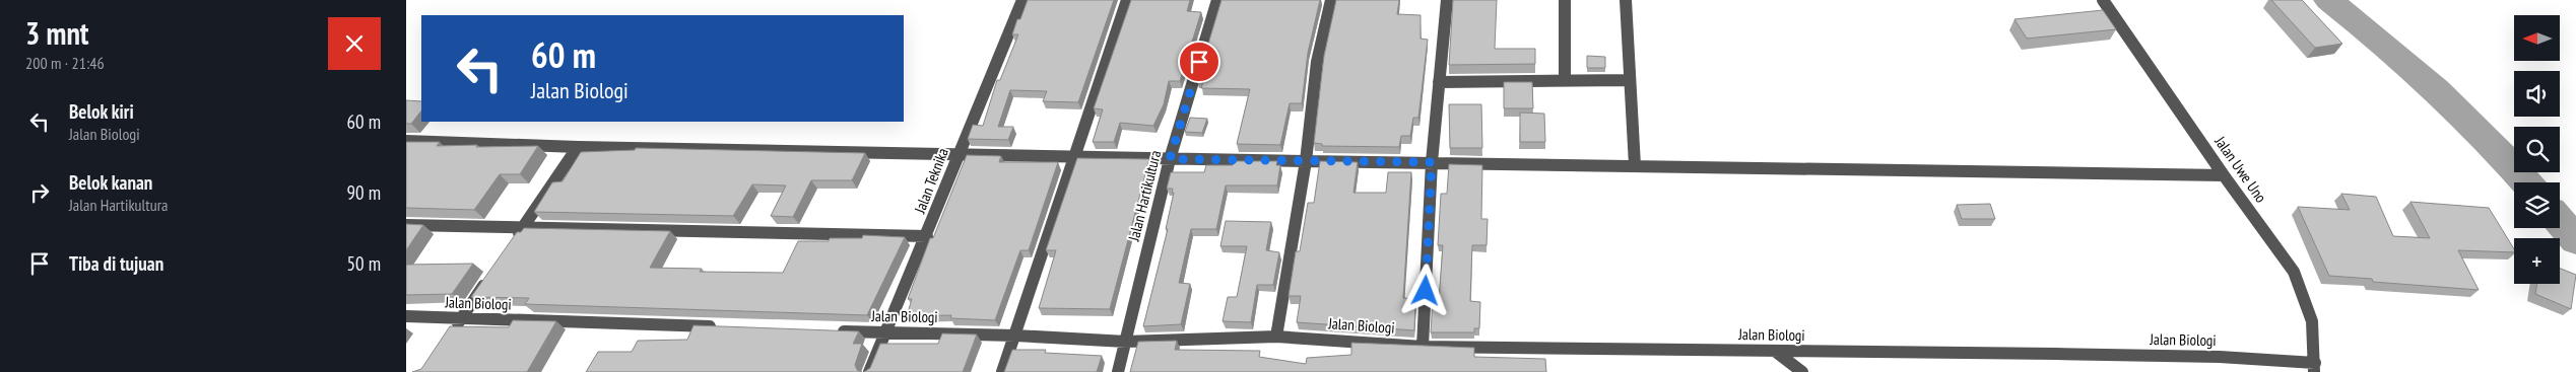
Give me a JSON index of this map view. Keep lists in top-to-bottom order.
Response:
{
  "streets": {
    "street": [
      "Jalan Uwe Uno",
      "Jalan Teknika",
      "Jalan Hartikultura",
      "Jalan Biologi"
    ]
  },
  "crossings": [
    ["Jalan Uwe Uno", "Jalan Biologi"],
    ["Jalan Teknika", "Jalan Biologi"],
    ["Jalan Hartikultura", "Jalan Biologi"]
  ],
  "north": "left",
  "page": {
    "heading": ["3 mnt", "200 m · 21:46"],
    "map_buttons": "+",
    "turn": ["60 m", "Jalan Biologi"],
    "list": [
      {
        "name": "Belok kiri",
        "note": "Jalan Biologi",
        "value": "60 m"
      },
      {
        "name": "Belok kanan",
        "note": "Jalan Hartikultura",
        "value": "90 m"
      },
      {
        "name": "Tiba di tujuan",
        "value": "50 m"
      }
    ]
  }
}
